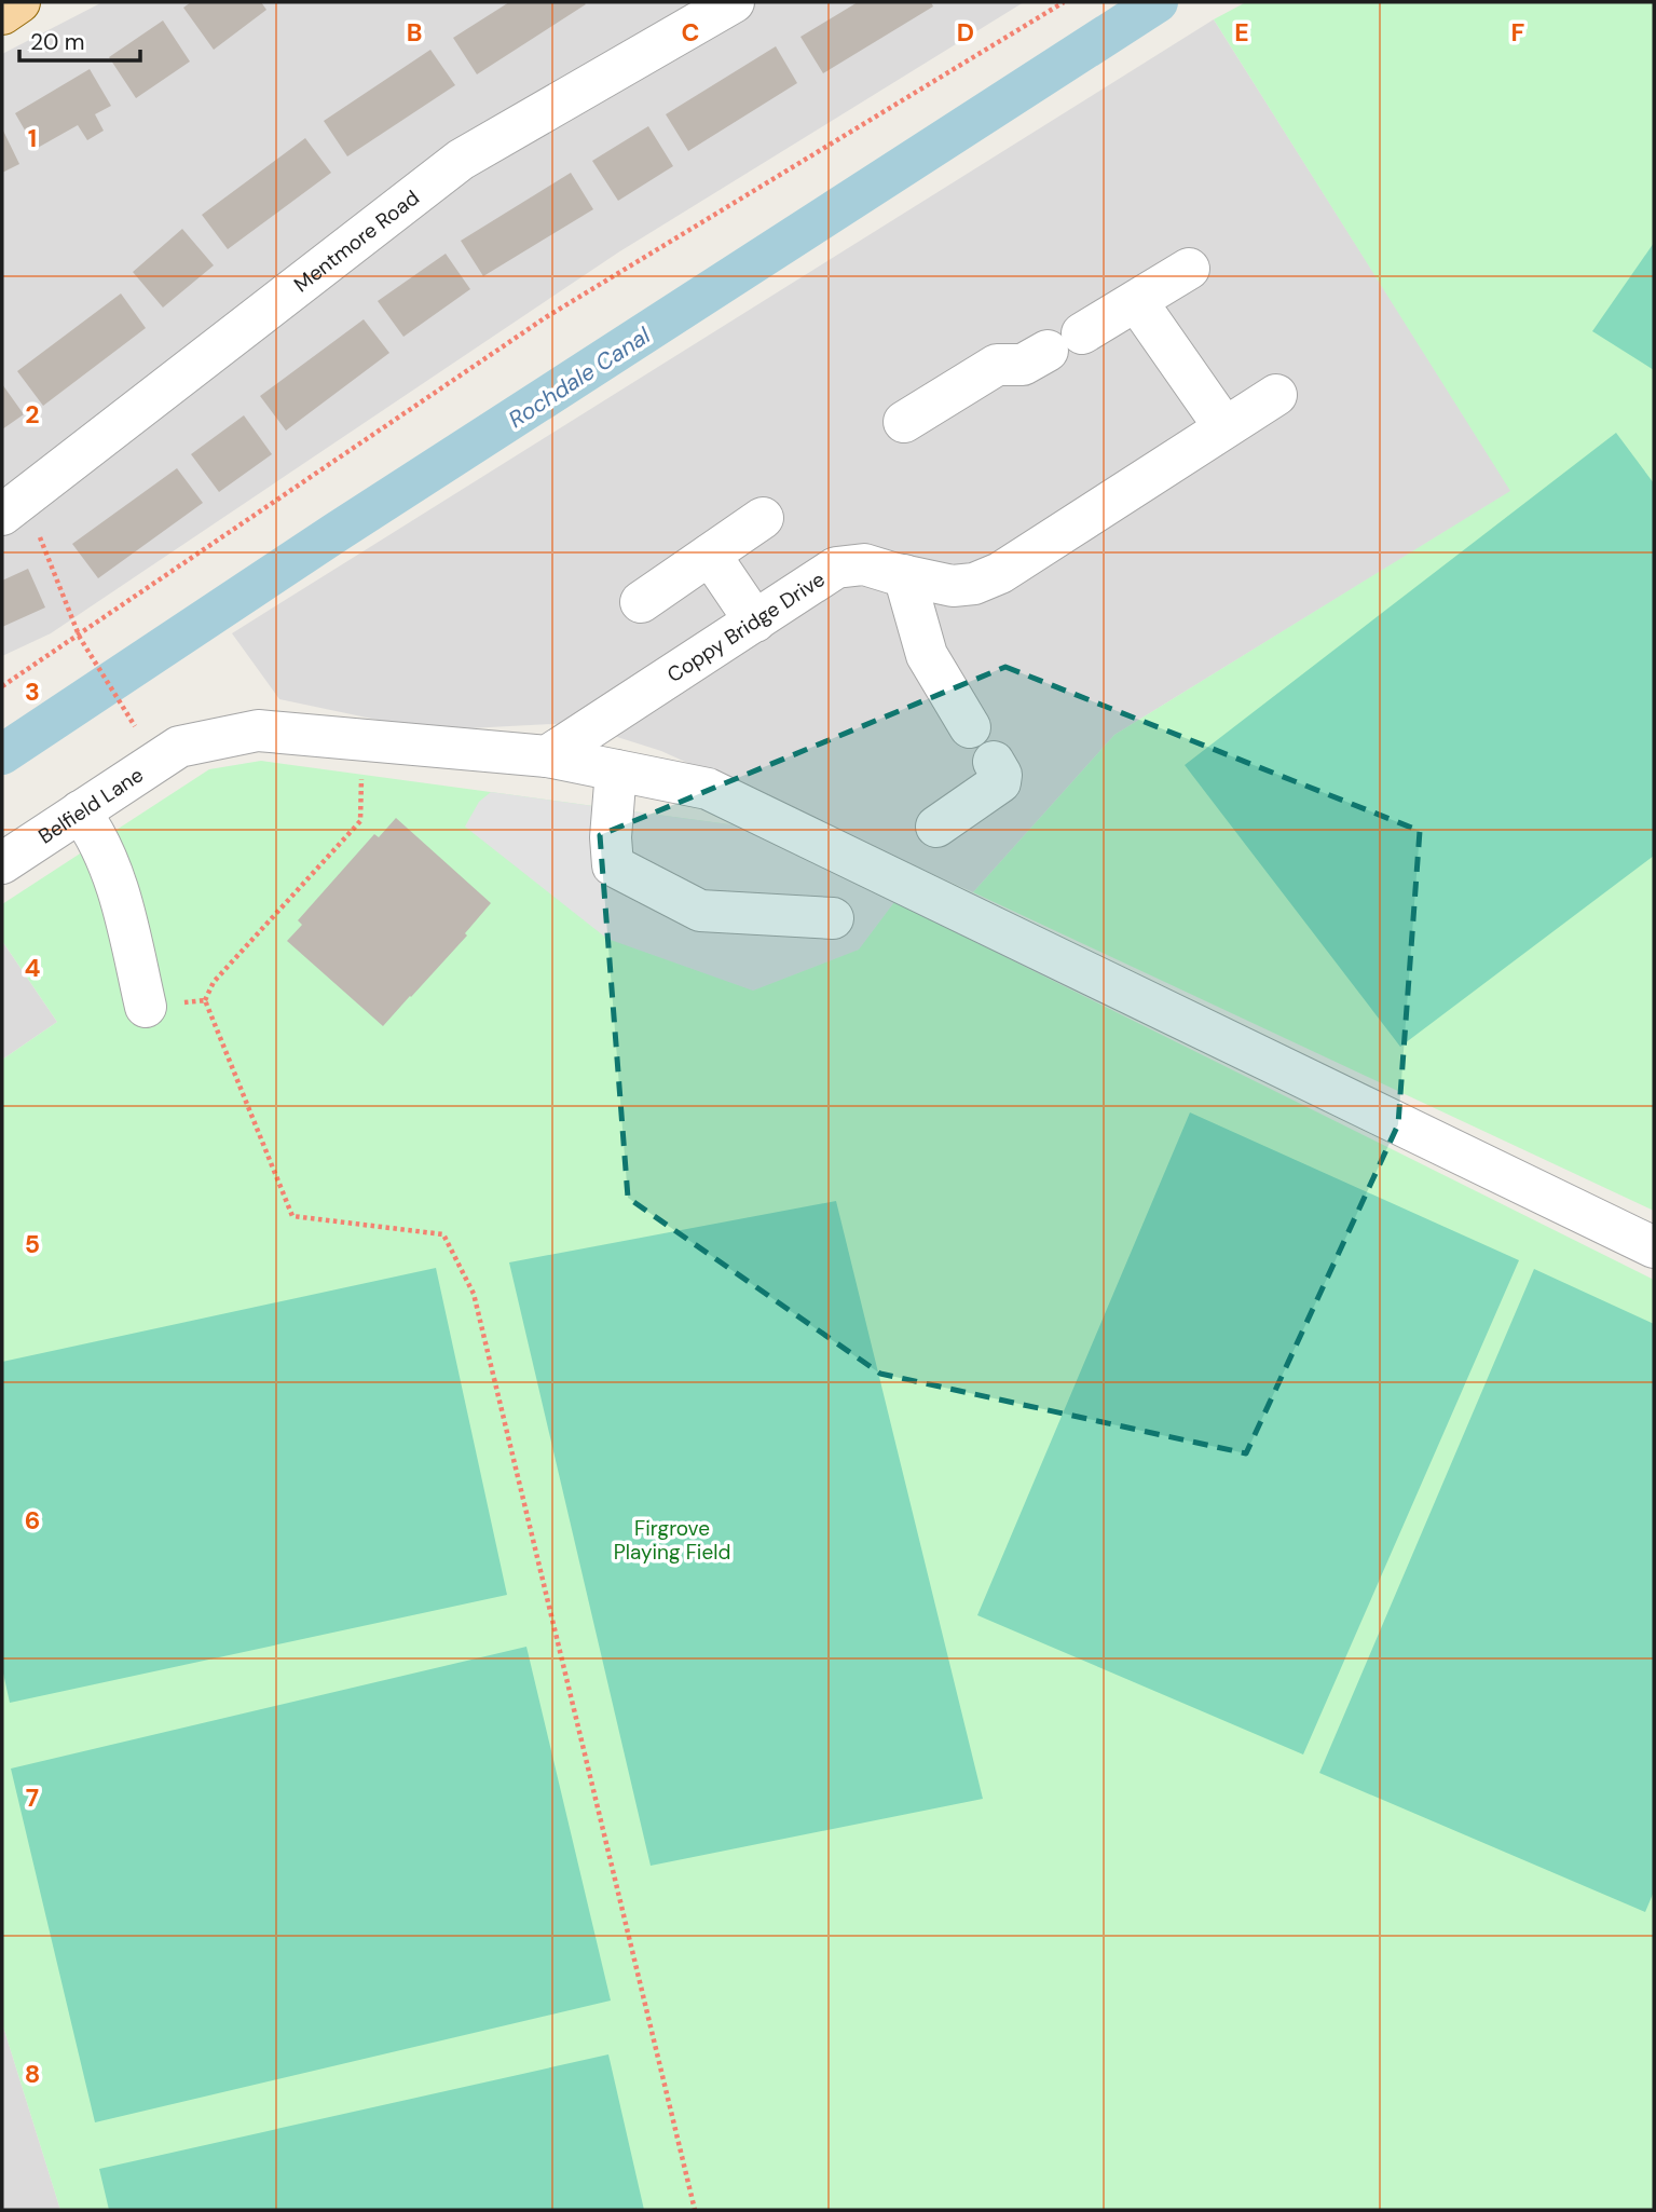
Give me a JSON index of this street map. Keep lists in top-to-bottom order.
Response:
{
  "streets": {
    "street": ["Mentmore Road", "Coppy Bridge Drive", "Belfield Lane"]
  },
  "water": ["Rochdale Canal"],
  "parks": ["Firgrove Playing Field"],
  "scale_bar": "20 m",
  "grid": {
    "columns": [
      "B",
      "C",
      "D",
      "E",
      "F"
    ],
    "rows": [
      "1",
      "2",
      "3",
      "4",
      "5",
      "6",
      "7",
      "8"
    ]
  }
}
